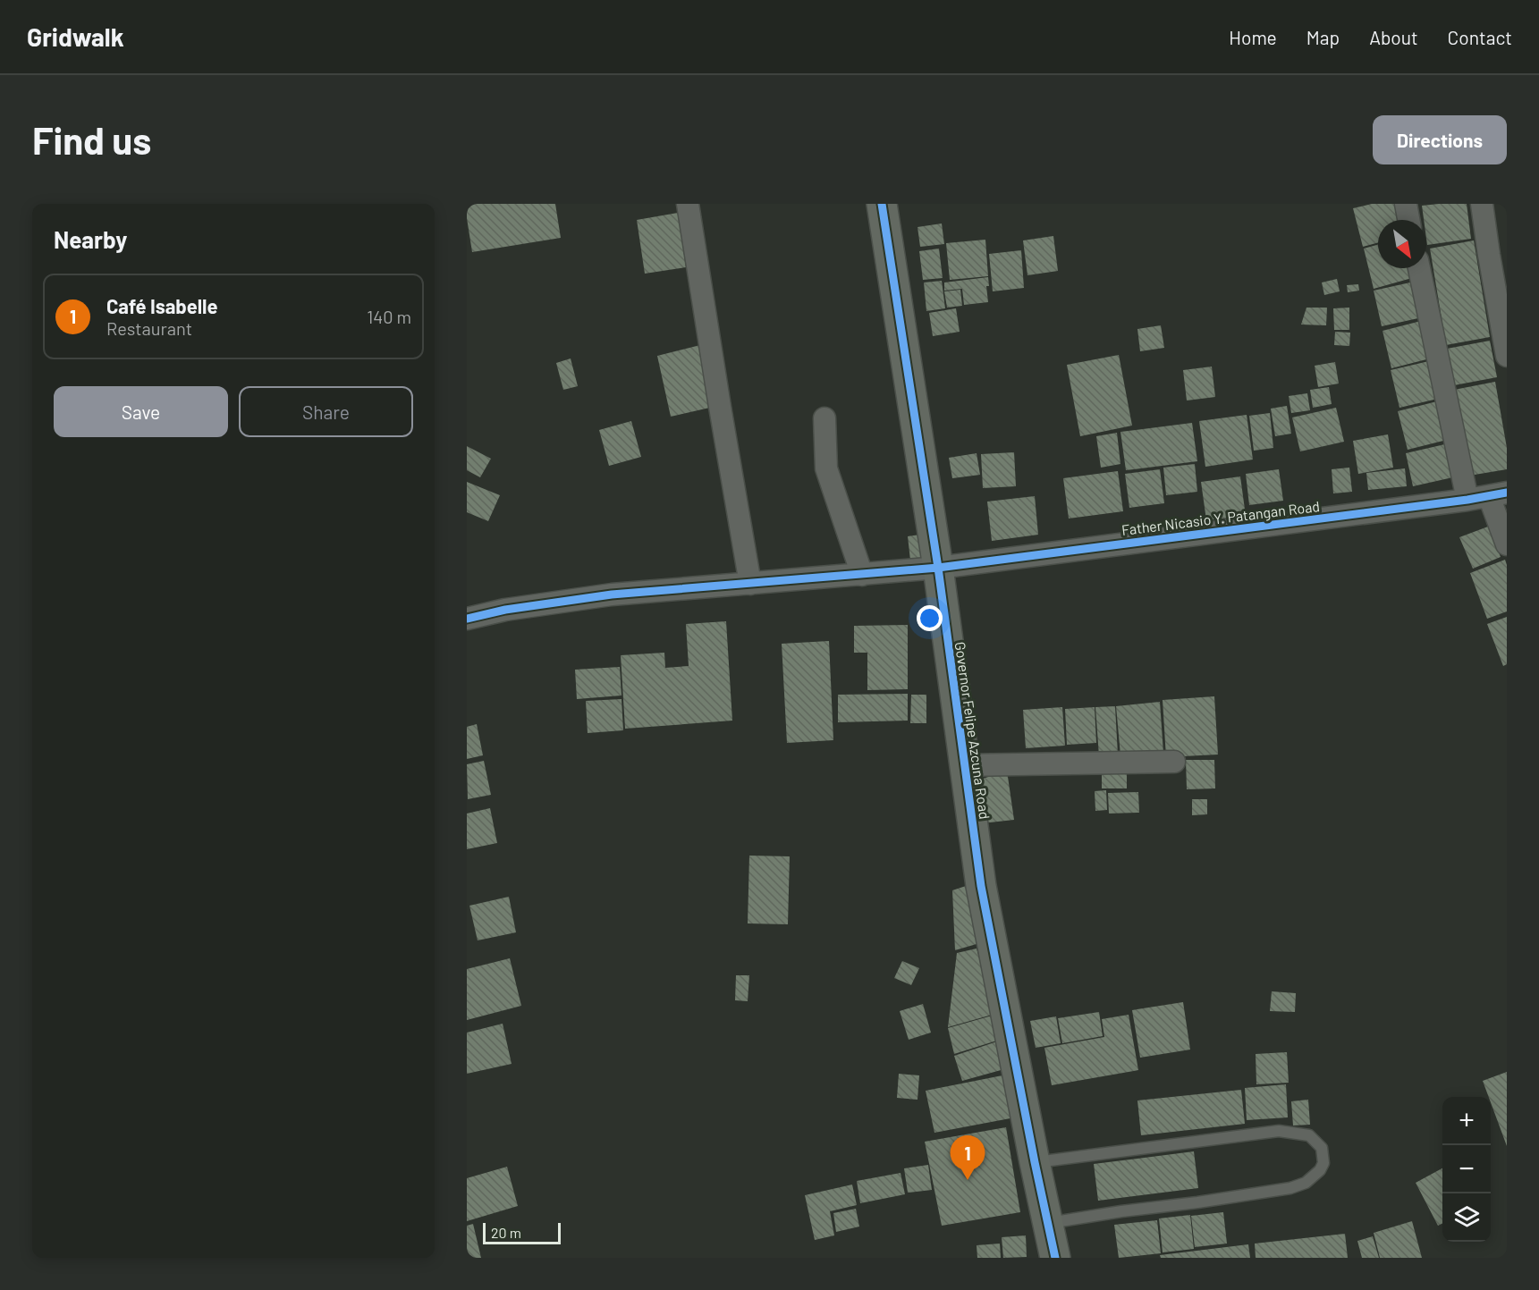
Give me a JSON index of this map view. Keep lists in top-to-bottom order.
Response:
{
  "streets": {
    "street": ["Father Nicasio Y. Patangan Road", "Governor Felipe Azcuna Road"]
  },
  "crossings": [
    ["Father Nicasio Y. Patangan Road", "Governor Felipe Azcuna Road"]
  ],
  "scale_bar": "20 m",
  "north": "bottom right",
  "page": {
    "header": "Gridwalk",
    "nav": [
      "Home",
      "Map",
      "About",
      "Contact"
    ],
    "buttons": [
      "Directions",
      ["Save", "Share"]
    ],
    "title": "Find us",
    "heading": "Nearby",
    "list": [
      {
        "mark": "1",
        "name": "Café Isabelle",
        "note": "Restaurant",
        "value": "140 m"
      }
    ],
    "map_buttons": ["+", "−"],
    "pins": "1",
    "scale": "20 m"
  }
}
